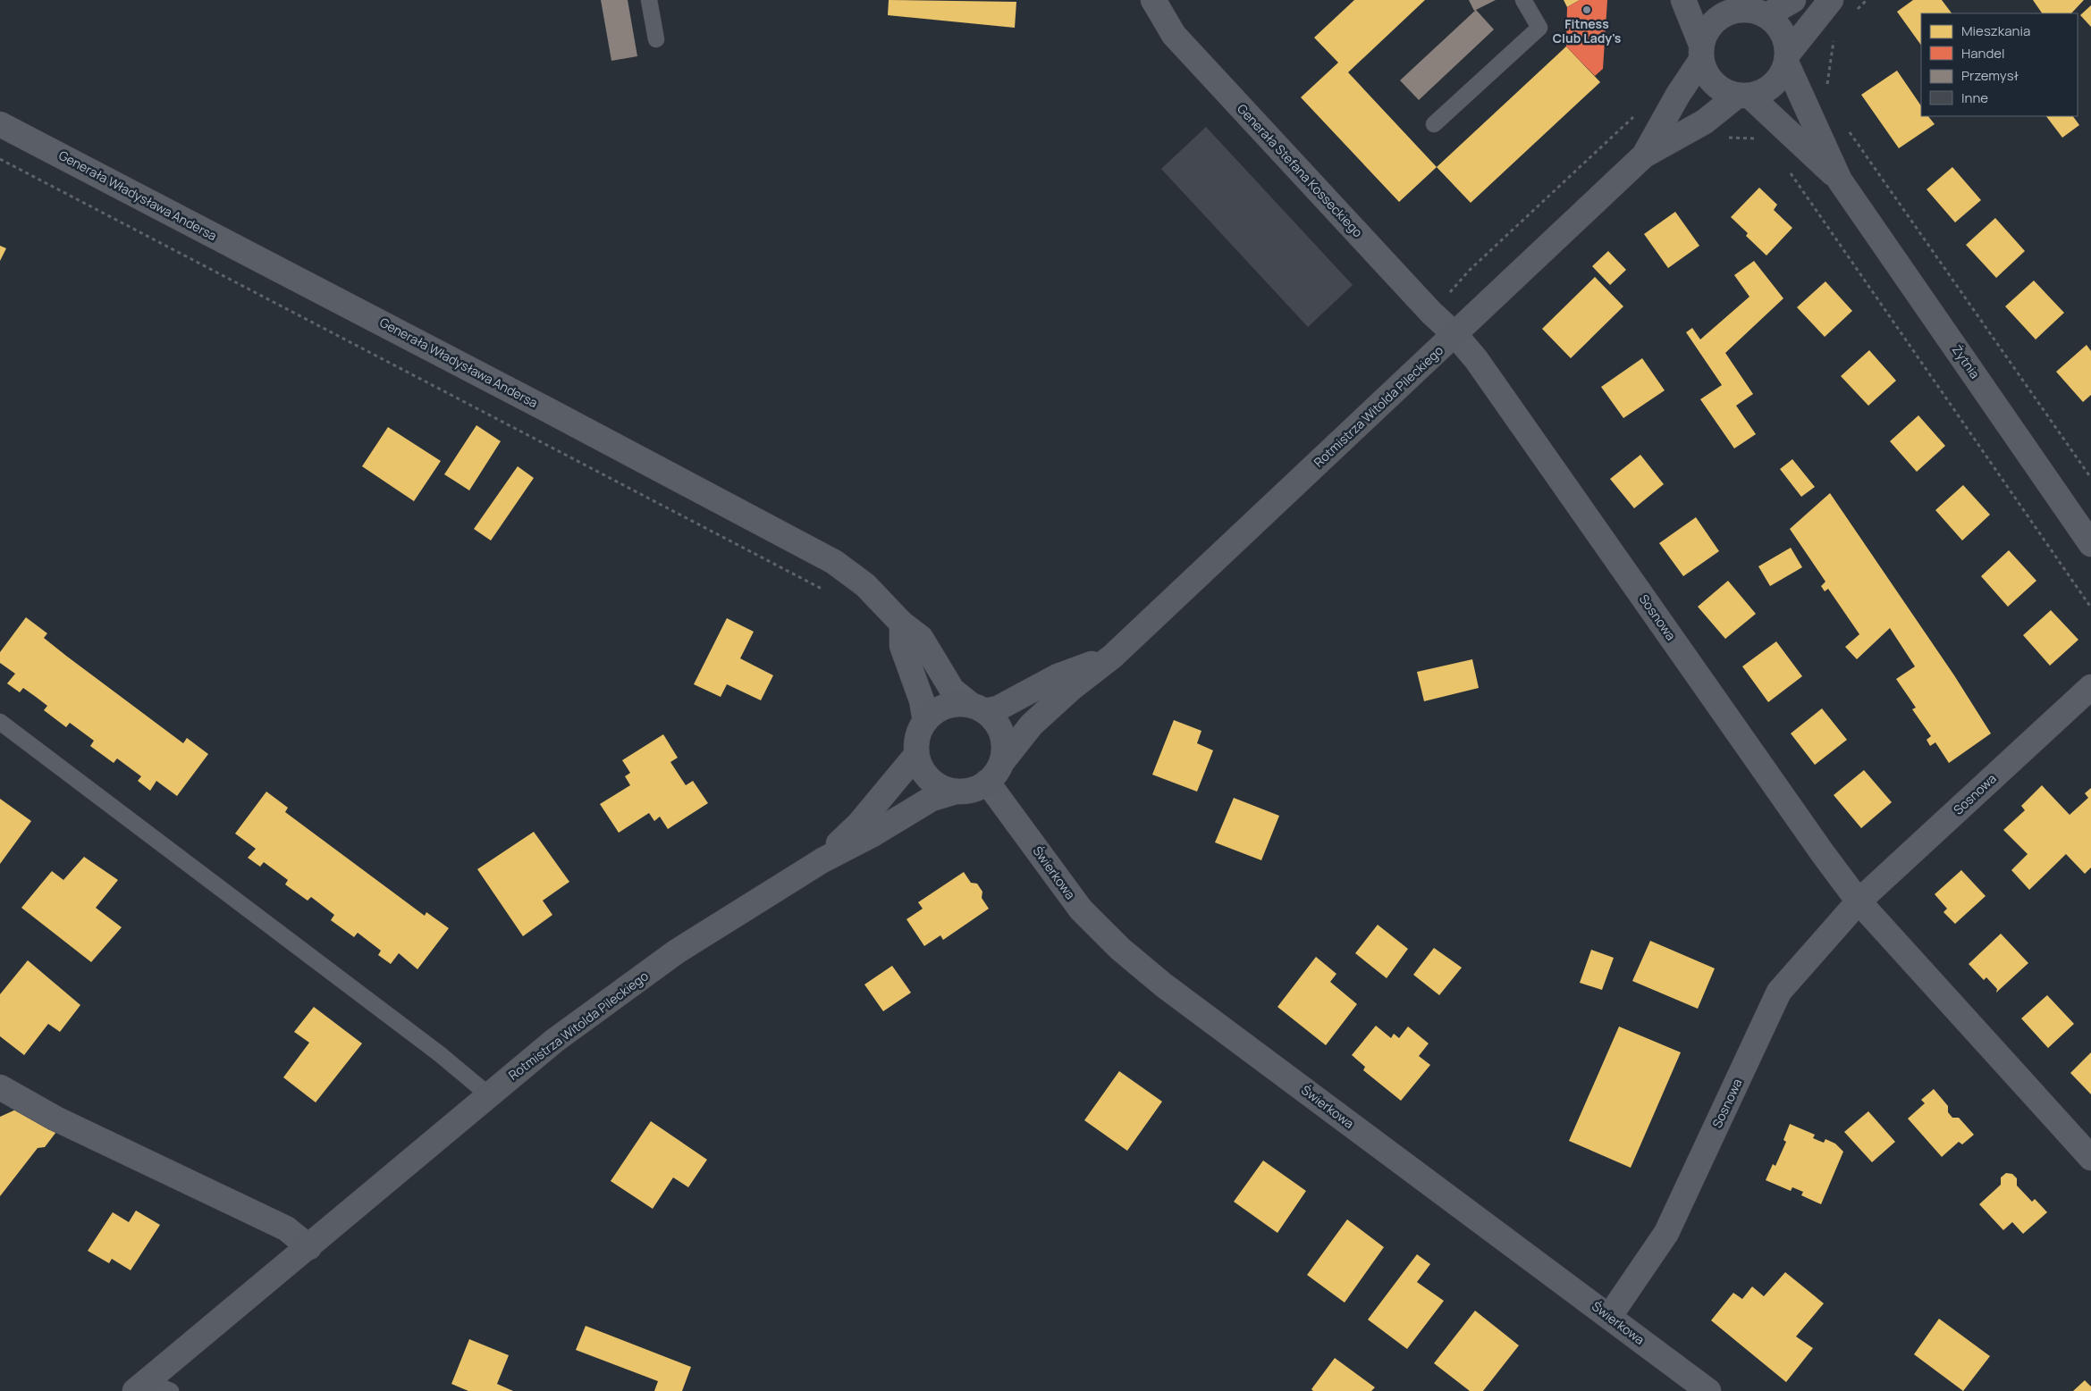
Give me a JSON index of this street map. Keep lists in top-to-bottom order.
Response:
{
  "streets": {
    "street": [
      "Generała Stefana Kosseckiego",
      "Generała Władysława Andersa",
      "Żytnia",
      "Rotmistrza Witolda Pileckiego",
      "Sosnowa",
      "Świerkowa"
    ]
  },
  "crossings": [
    ["Generała Stefana Kosseckiego", "Rotmistrza Witolda Pileckiego"],
    ["Generała Stefana Kosseckiego", "Sosnowa"],
    ["Generała Władysława Andersa", "Rotmistrza Witolda Pileckiego"],
    ["Generała Władysława Andersa", "Świerkowa"],
    ["Żytnia", "Rotmistrza Witolda Pileckiego"],
    ["Rotmistrza Witolda Pileckiego", "Sosnowa"],
    ["Rotmistrza Witolda Pileckiego", "Świerkowa"],
    ["Sosnowa", "Świerkowa"]
  ],
  "places": ["Fitness Club Lady's"],
  "legend": [
    "Mieszkania",
    "Handel",
    "Przemysł",
    "Inne"
  ]
}
